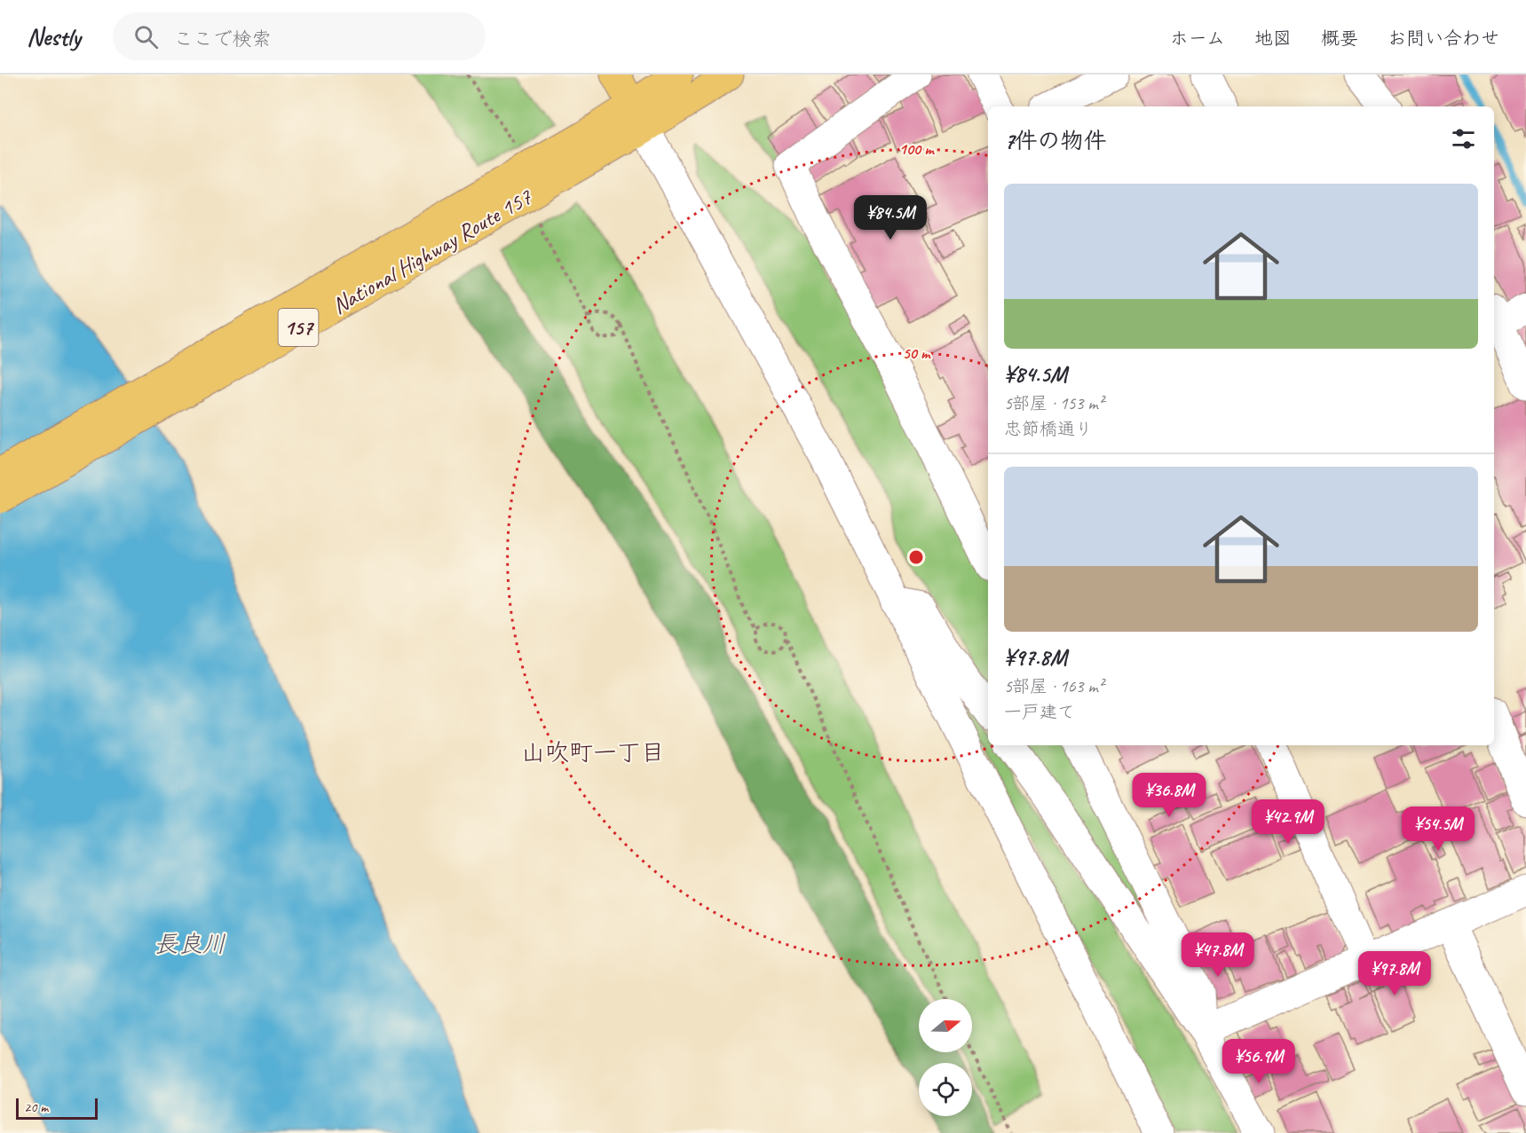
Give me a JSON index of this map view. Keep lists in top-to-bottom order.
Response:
{
  "streets": {
    "main road": ["National Highway Route 157", "157"]
  },
  "crossings": [
    ["National Highway Route 157", "157"]
  ],
  "districts": ["山吹町一丁目"],
  "water": ["長良川"],
  "scale_bar": "20 m",
  "north": "right",
  "page": {
    "header": "Nestly",
    "search": "ここで検索",
    "nav": [
      "ホーム",
      "地図",
      "概要",
      "お問い合わせ"
    ],
    "heading": "7件の物件",
    "list": [
      {
        "name": "¥84.5M",
        "note": "5部屋 · 153 m² · 忠節橋通り"
      },
      {
        "name": "¥97.8M",
        "note": "5部屋 · 163 m² · 一戸建て"
      }
    ],
    "price": [
      "¥84.5M",
      "¥36.8M",
      "¥42.9M",
      "¥54.5M",
      "¥47.8M",
      "¥97.8M",
      "¥56.9M"
    ],
    "scale": "20 m"
  },
  "rings": ["100 m", "50 m"]
}
